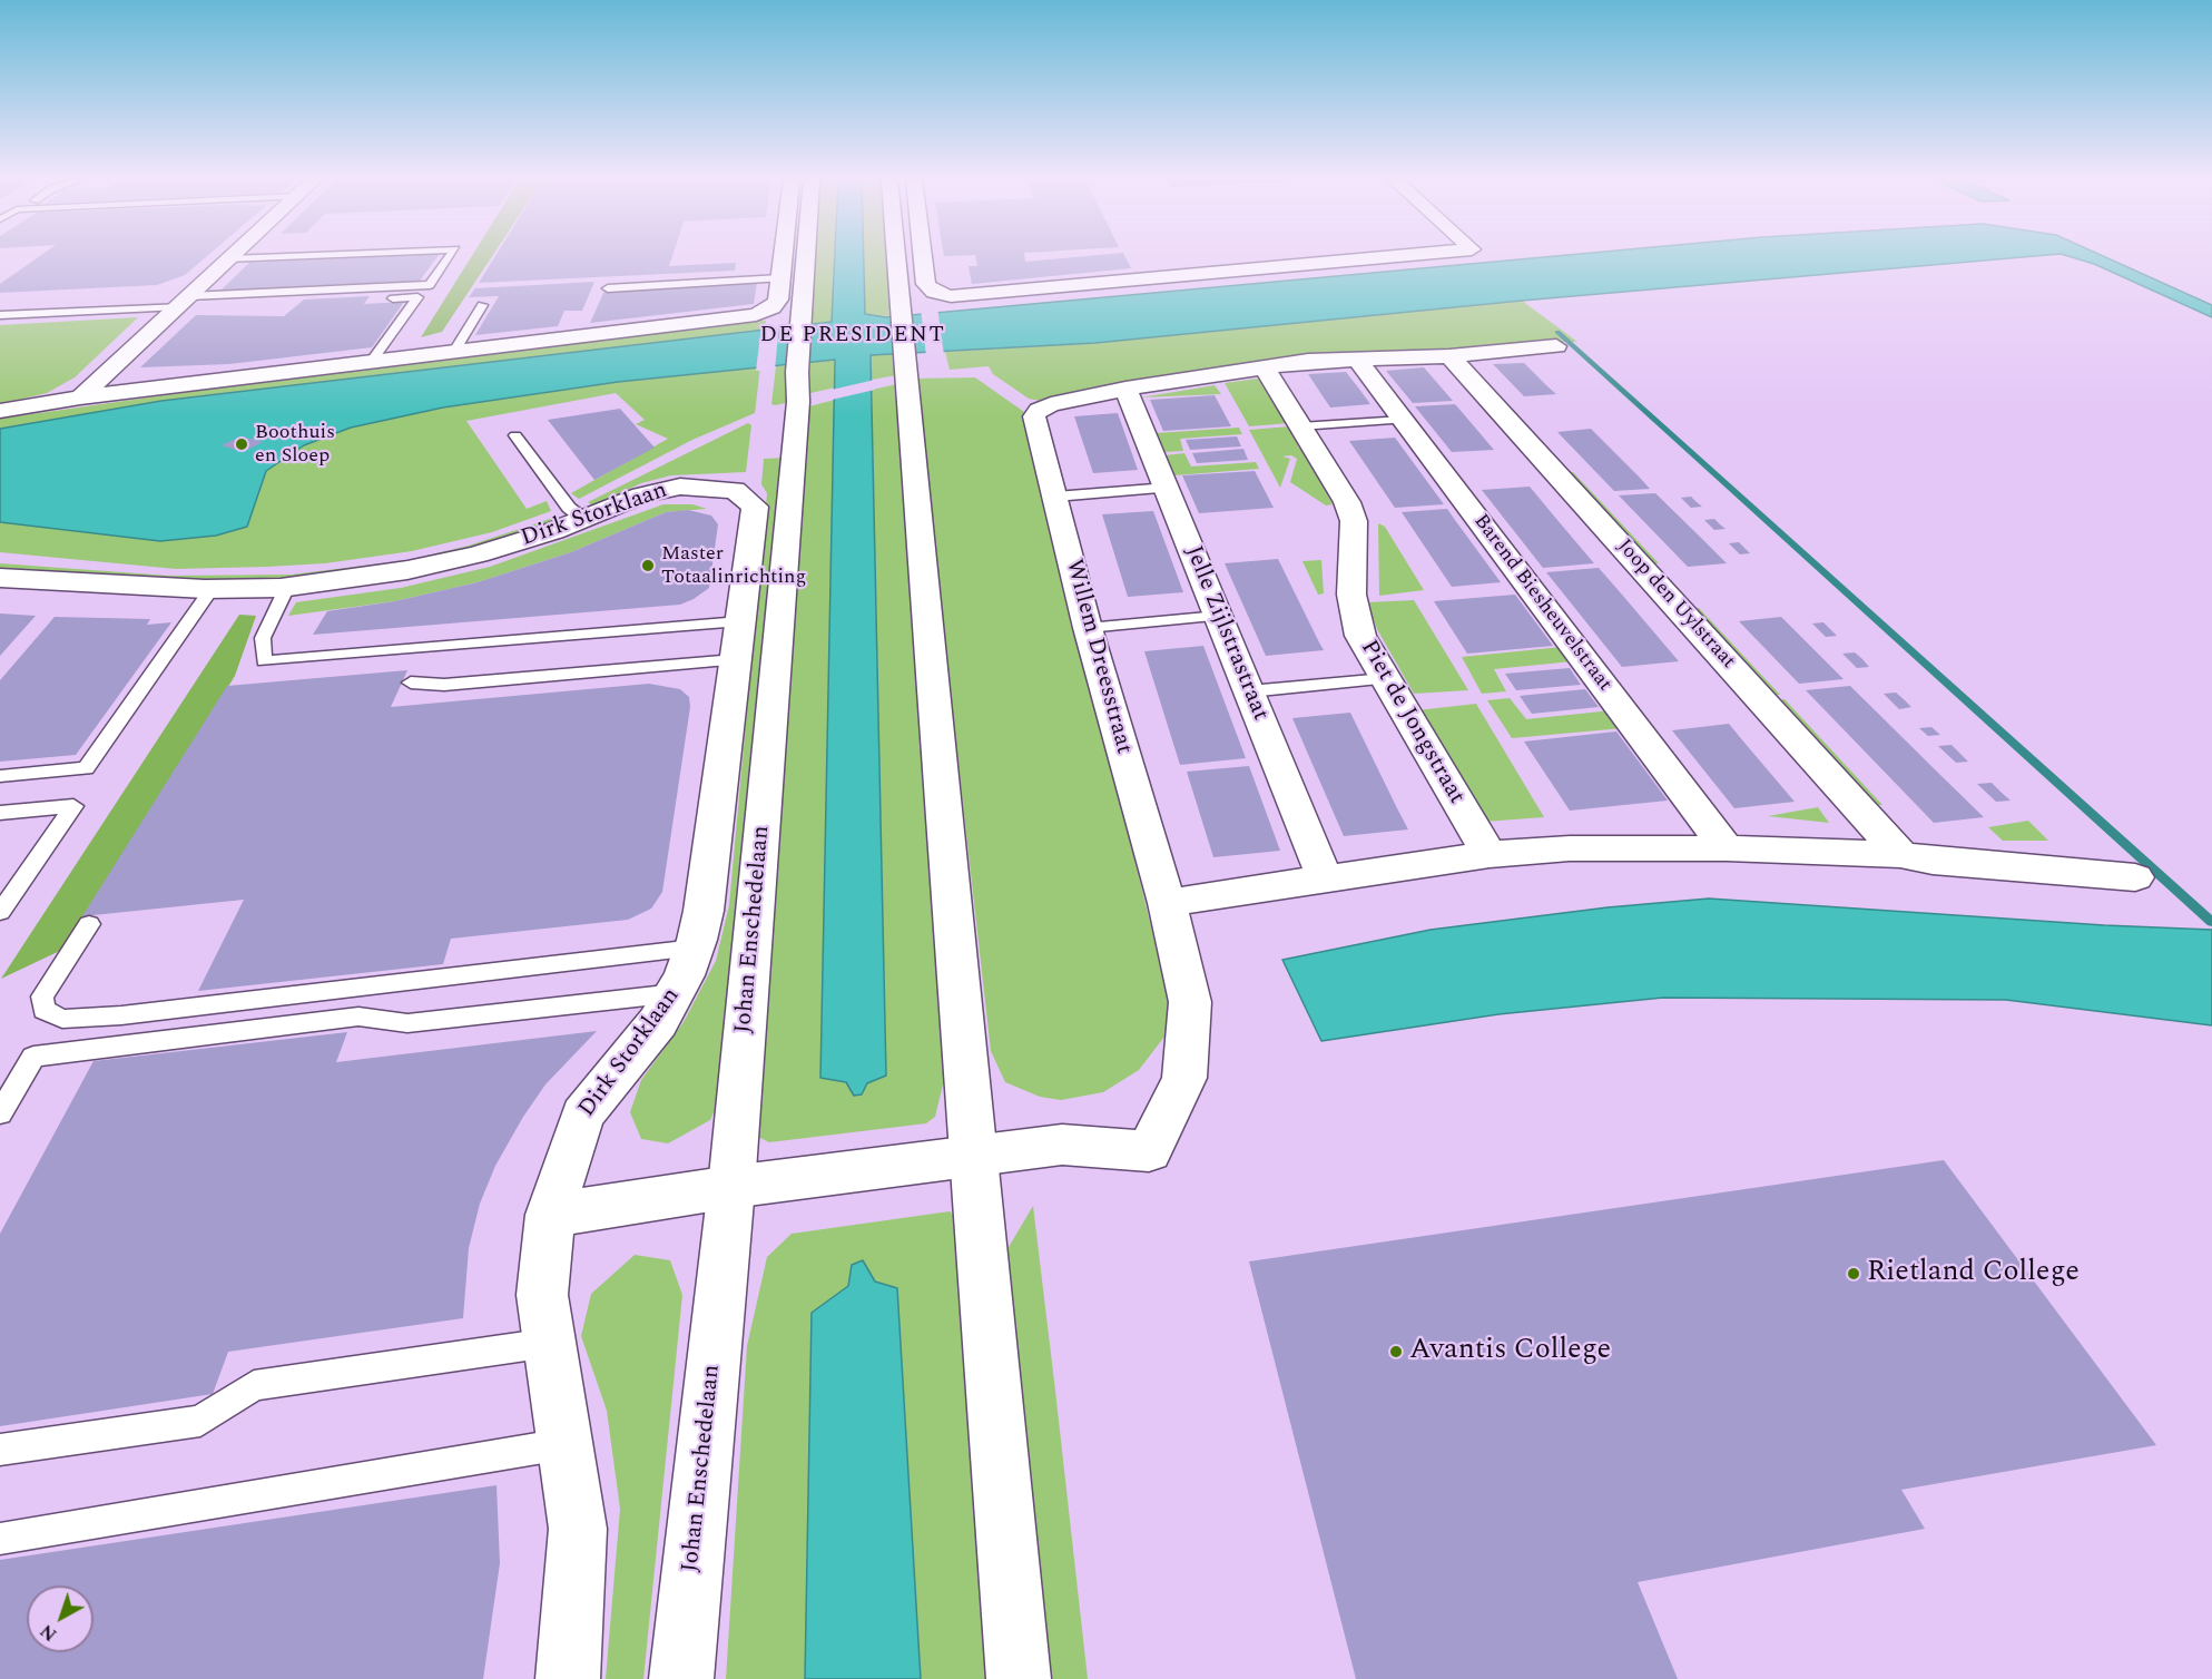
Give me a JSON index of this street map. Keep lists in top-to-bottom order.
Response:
{
  "streets": {
    "street": [
      "Dirk Storklaan",
      "Barend Biesheuvelstraat",
      "Joop den Uylstraat",
      "Jelle Zijlstrastraat",
      "Willem Dreesstraat",
      "Piet de Jongstraat",
      "Johan Enschedelaan"
    ]
  },
  "crossings": [
    ["Jelle Zijlstrastraat", "Willem Dreesstraat"]
  ],
  "districts": ["DE PRESIDENT"],
  "places": [
    "Boothuis en Sloep",
    "Master Totaalinrichting",
    "Rietland College",
    "Avantis College"
  ],
  "north": "bottom left"
}
